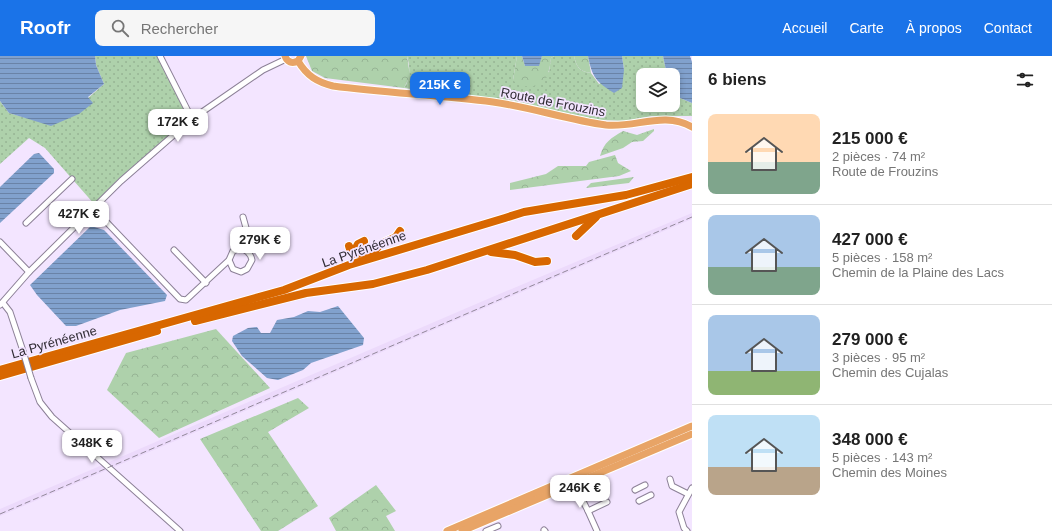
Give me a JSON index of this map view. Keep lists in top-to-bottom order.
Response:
{
  "streets": {
    "highway": ["La Pyrénéenne"],
    "main road": ["Route de Frouzins"]
  },
  "page": {
    "header": "Roofr",
    "search": "Rechercher",
    "nav": [
      "Accueil",
      "Carte",
      "À propos",
      "Contact"
    ],
    "heading": "6 biens",
    "price": [
      "215K €",
      "172K €",
      "427K €",
      "279K €",
      "348K €",
      "246K €"
    ],
    "list": [
      {
        "name": "215 000 €",
        "note": "2 pièces · 74 m² · Route de Frouzins"
      },
      {
        "name": "427 000 €",
        "note": "5 pièces · 158 m² · Chemin de la Plaine des Lacs"
      },
      {
        "name": "279 000 €",
        "note": "3 pièces · 95 m² · Chemin des Cujalas"
      },
      {
        "name": "348 000 €",
        "note": "5 pièces · 143 m² · Chemin des Moines"
      }
    ]
  }
}
